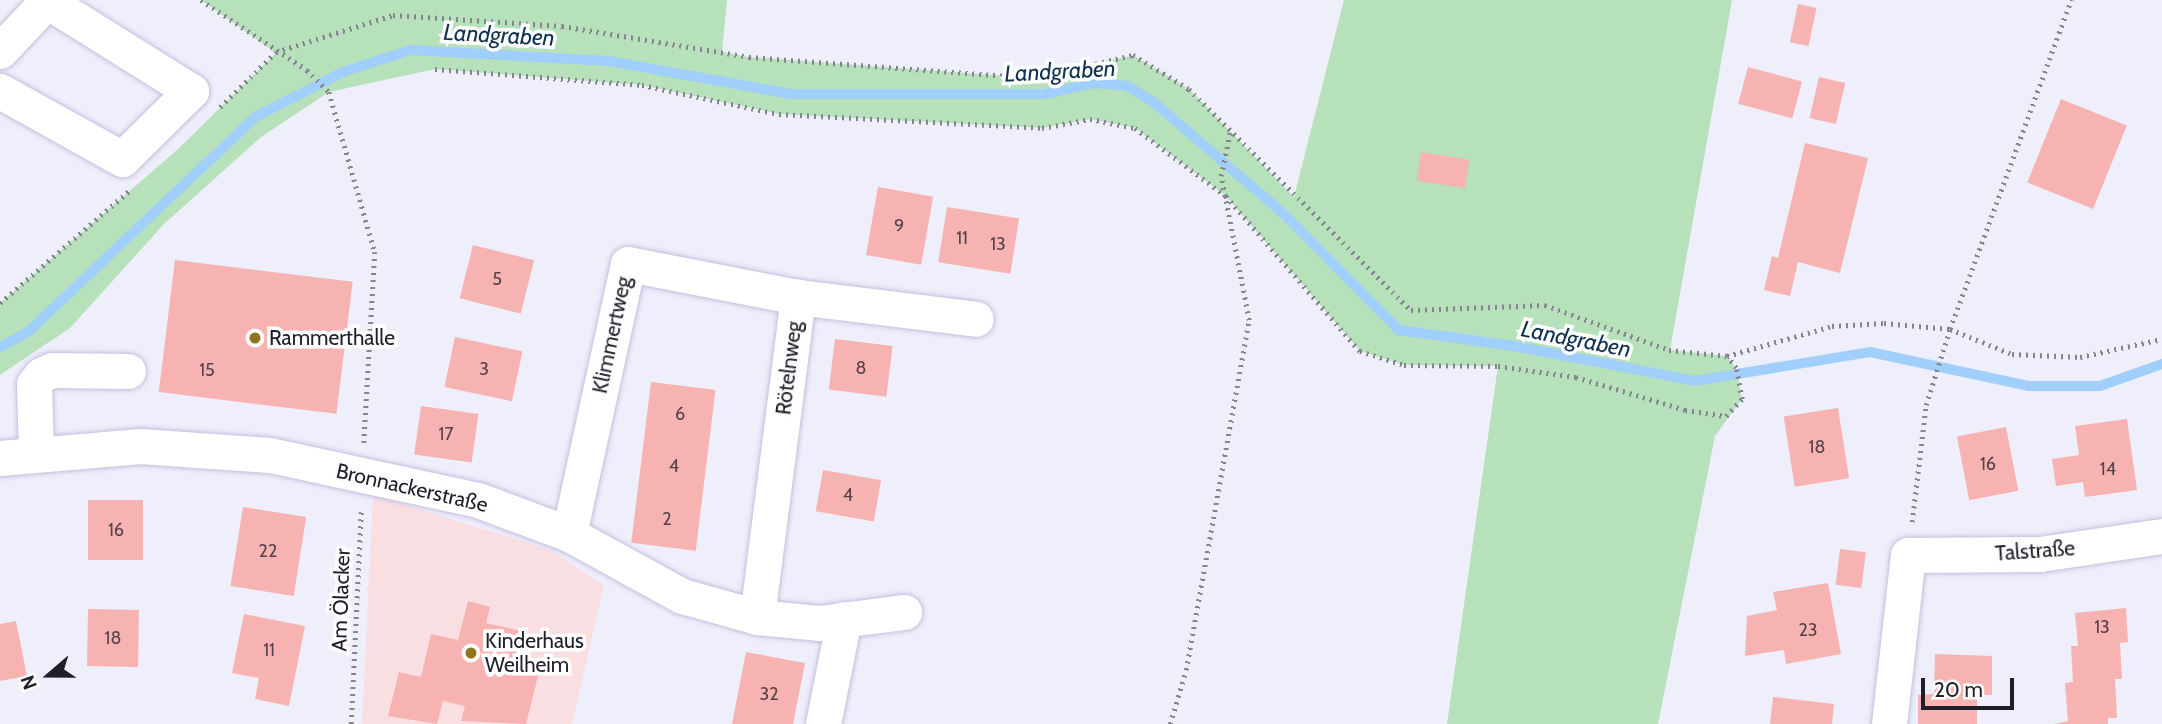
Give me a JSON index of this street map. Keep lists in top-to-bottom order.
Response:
{
  "streets": {
    "street": [
      "Klimmertweg",
      "Rötelnweg",
      "Bronnackerstraße",
      "Talstraße"
    ],
    "path": ["Am Ölacker"]
  },
  "crossings": [
    ["Klimmertweg", "Rötelnweg"],
    ["Klimmertweg", "Bronnackerstraße"],
    ["Rötelnweg", "Bronnackerstraße"],
    ["Bronnackerstraße", "Am Ölacker"]
  ],
  "water": ["Landgraben"],
  "places": ["Rammerthalle", "Kinderhaus Weilheim"],
  "house_numbers": [
    "9",
    "11",
    "13",
    "5",
    "8",
    "3",
    "15",
    "6",
    "17",
    "18",
    "16",
    "4",
    "14",
    "4",
    "2",
    "16",
    "22",
    "13",
    "23",
    "18",
    "11",
    "32"
  ],
  "scale_bar": "20 m",
  "north": "left"
}
